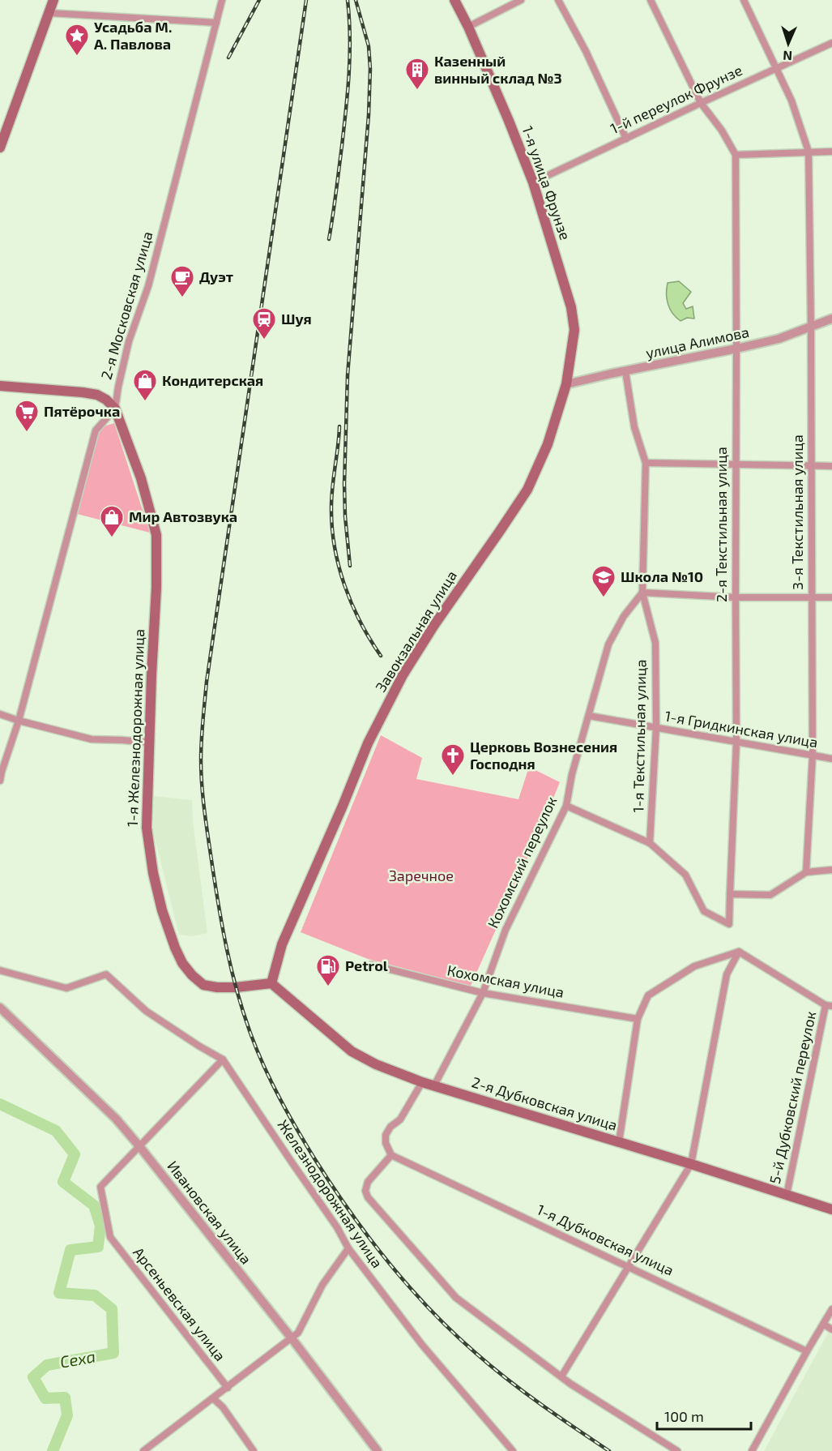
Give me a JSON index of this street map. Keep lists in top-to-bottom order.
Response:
{
  "streets": {
    "main road": [
      "1-я улица Фрунзе",
      "Завокзальная улица",
      "1-я Железнодорожная улица",
      "2-я Дубковская улица"
    ],
    "street": [
      "1-й переулок Фрунзе",
      "2-я Московская улица",
      "улица Алимова",
      "3-я Текстильная улица",
      "2-я Текстильная улица",
      "1-я Гридкинская улица",
      "1-я Текстильная улица",
      "Кохомский переулок",
      "Кохомская улица",
      "5-й Дубковский переулок",
      "Железнодорожная улица",
      "Ивановская улица",
      "1-я Дубковская улица",
      "Арсеньевская улица"
    ]
  },
  "crossings": [
    ["1-й переулок Фрунзе", "1-я улица Фрунзе"],
    ["1-й переулок Фрунзе", "3-я Текстильная улица"],
    ["1-я улица Фрунзе", "улица Алимова"],
    ["1-я улица Фрунзе", "Завокзальная улица"],
    ["2-я Московская улица", "1-я Железнодорожная улица"],
    ["улица Алимова", "3-я Текстильная улица"],
    ["улица Алимова", "2-я Текстильная улица"],
    ["улица Алимова", "Завокзальная улица"],
    ["улица Алимова", "1-я Текстильная улица"],
    ["3-я Текстильная улица", "1-я Гридкинская улица"],
    ["2-я Текстильная улица", "1-я Гридкинская улица"],
    ["2-я Текстильная улица", "1-я Текстильная улица"],
    ["Завокзальная улица", "1-я Железнодорожная улица"],
    ["Завокзальная улица", "2-я Дубковская улица"],
    ["1-я Железнодорожная улица", "2-я Дубковская улица"],
    ["1-я Гридкинская улица", "1-я Текстильная улица"],
    ["1-я Гридкинская улица", "Кохомский переулок"],
    ["1-я Текстильная улица", "Кохомский переулок"],
    ["Кохомский переулок", "Кохомская улица"],
    ["Кохомский переулок", "2-я Дубковская улица"],
    ["5-й Дубковский переулок", "2-я Дубковская улица"],
    ["Ивановская улица", "Арсеньевская улица"]
  ],
  "water": ["Сеха"],
  "parks": ["Заречное"],
  "places": {
    "place": ["Усадьба М. А. Павлова"],
    "building": ["Казенный винный склад №3"],
    "cafe": ["Дуэт"],
    "station": ["Шуя"],
    "shop": ["Кондитерская", "Мир Автозвука"],
    "supermarket": ["Пятёрочка"],
    "school or university": ["Школа №10"],
    "church": ["Церковь Вознесения Господня"],
    "fuel station": ["Petrol"]
  },
  "scale_bar": "100 m",
  "north": "bottom"
}
